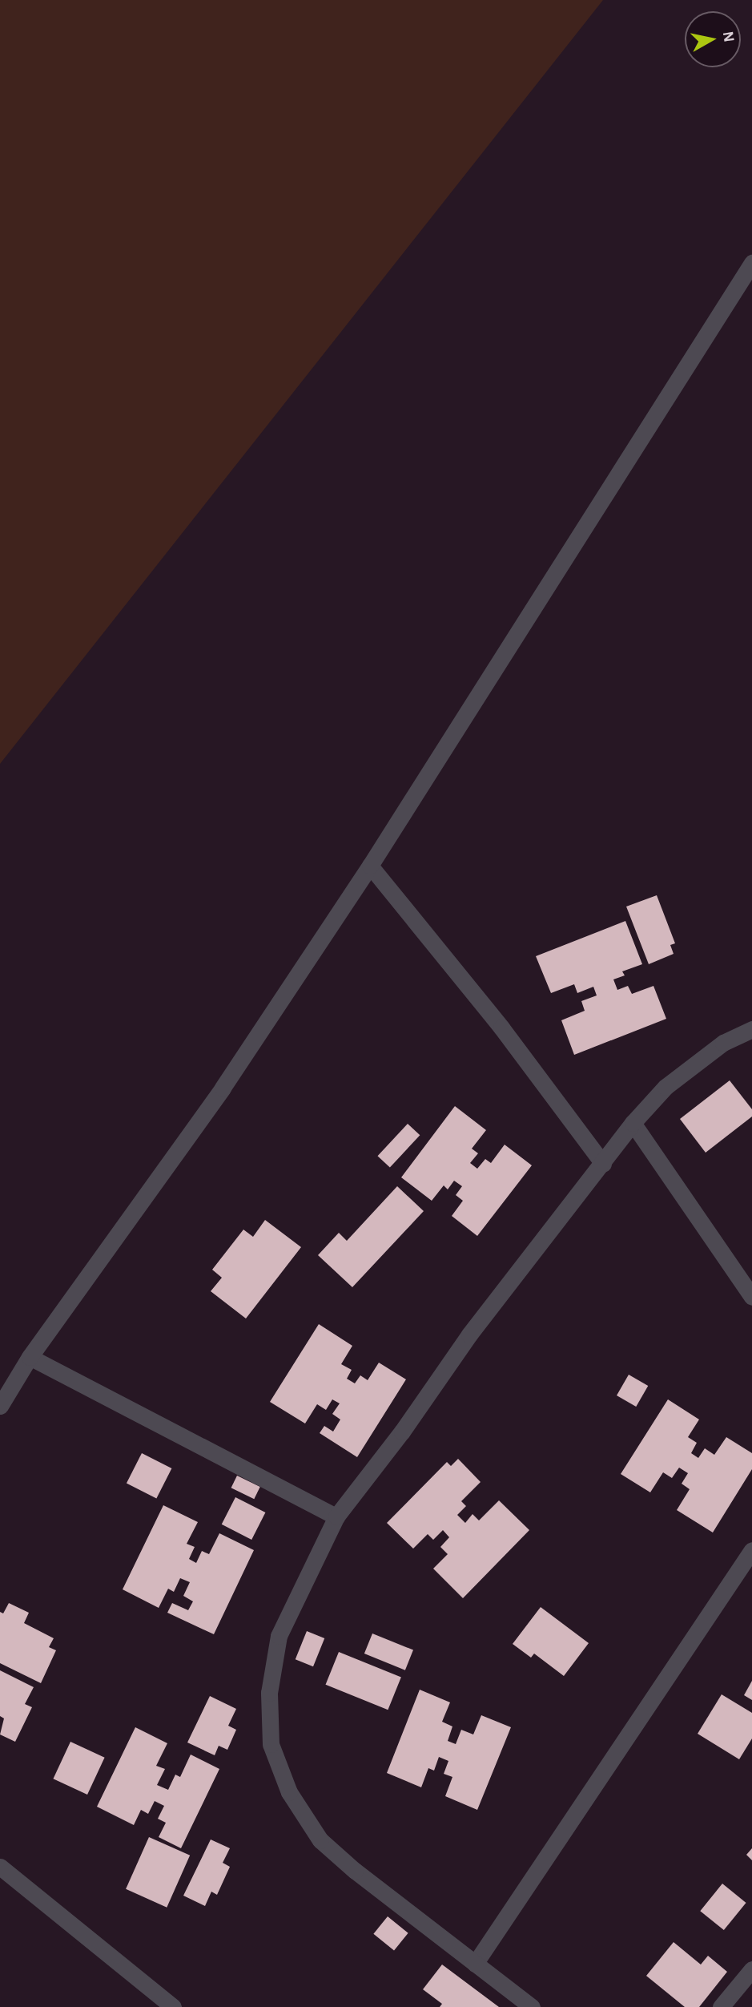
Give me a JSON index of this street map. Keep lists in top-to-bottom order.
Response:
{
  "north": "right"
}
